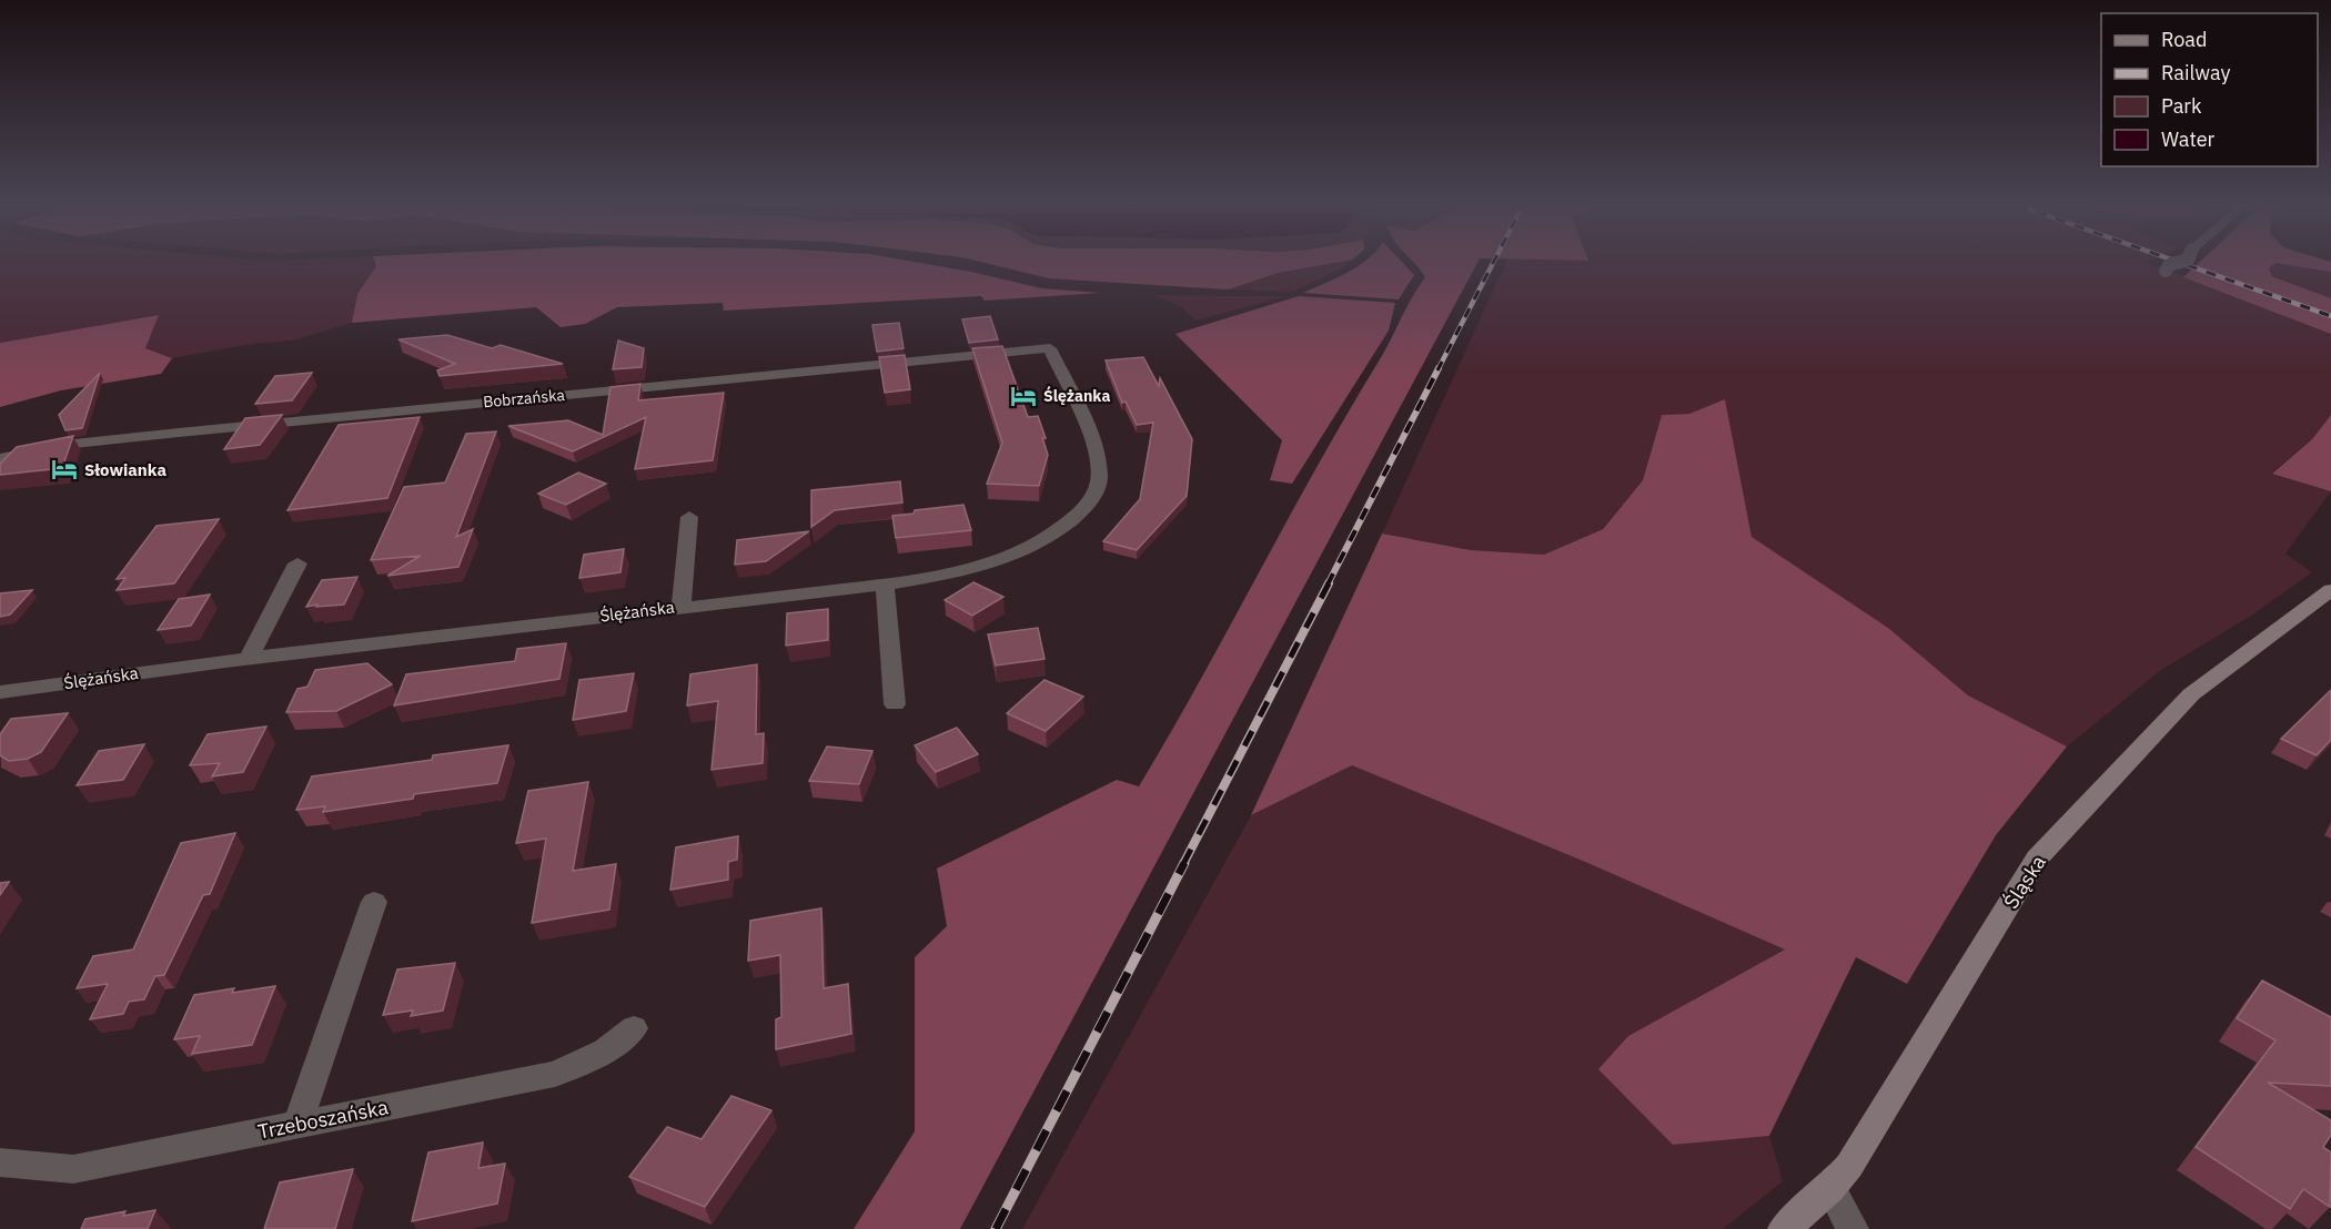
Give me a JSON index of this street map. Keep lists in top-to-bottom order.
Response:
{
  "streets": {
    "street": [
      "Bobrzańska",
      "Ślężańska",
      "Śląska",
      "Trzeboszańska"
    ]
  },
  "crossings": [
    ["Bobrzańska", "Ślężańska"]
  ],
  "places": {
    "hotel": ["Ślężanka", "Słowianka"]
  },
  "legend": [
    "Road",
    "Railway",
    "Park",
    "Water"
  ]
}
